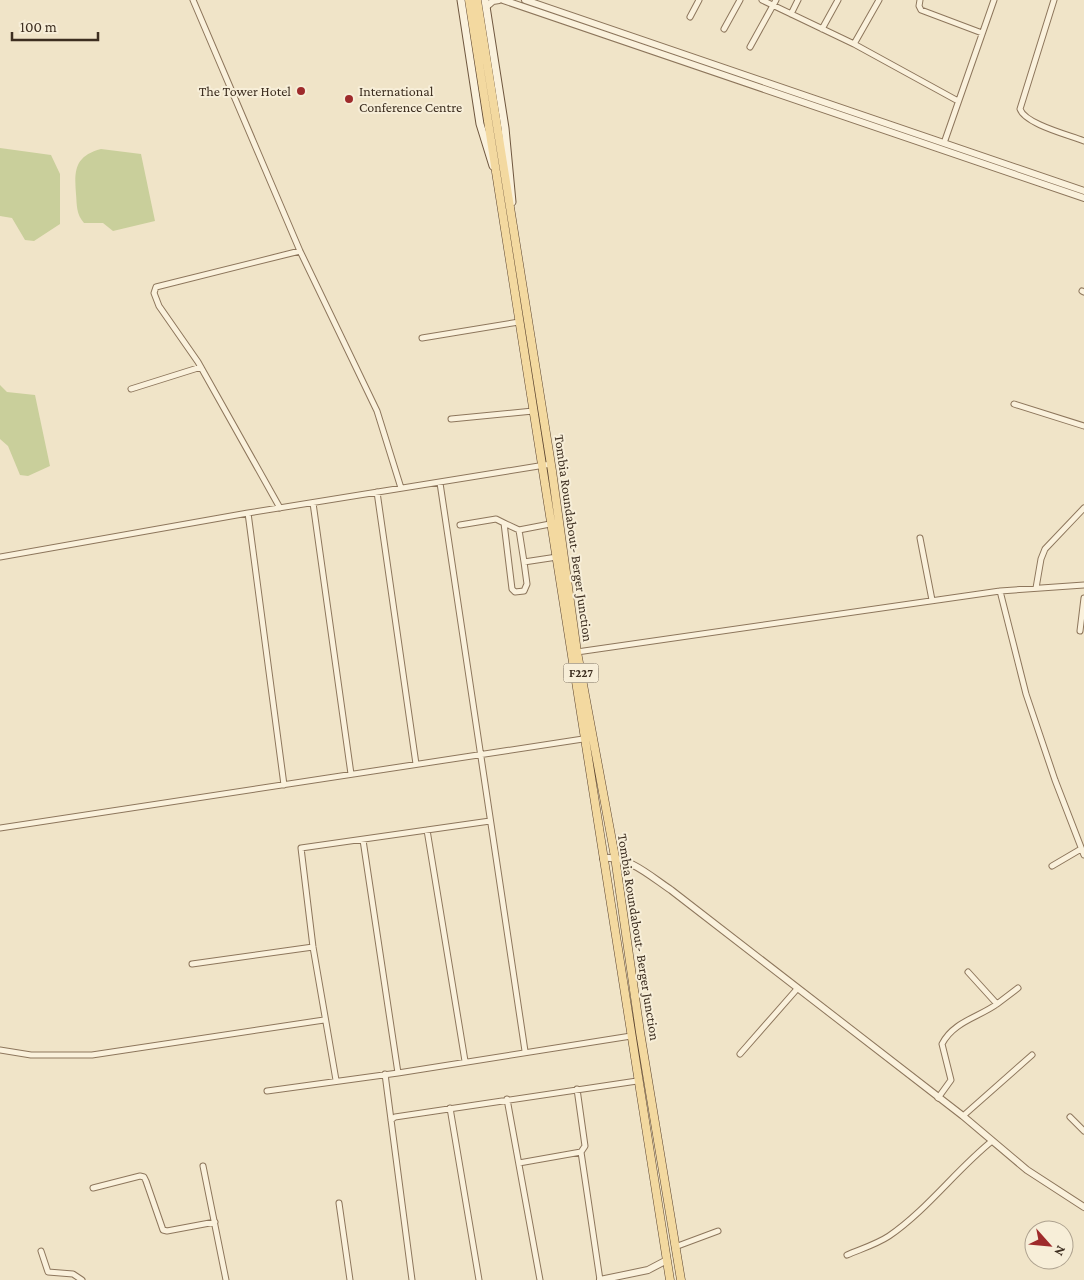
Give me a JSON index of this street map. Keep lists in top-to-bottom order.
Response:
{
  "streets": {
    "main road": ["Tombia Roundabout- Berger Junction", "F227"]
  },
  "crossings": [
    ["Tombia Roundabout- Berger Junction", "F227"]
  ],
  "places": ["The Tower Hotel", "International Conference Centre"],
  "scale_bar": "100 m",
  "north": "bottom right"
}
